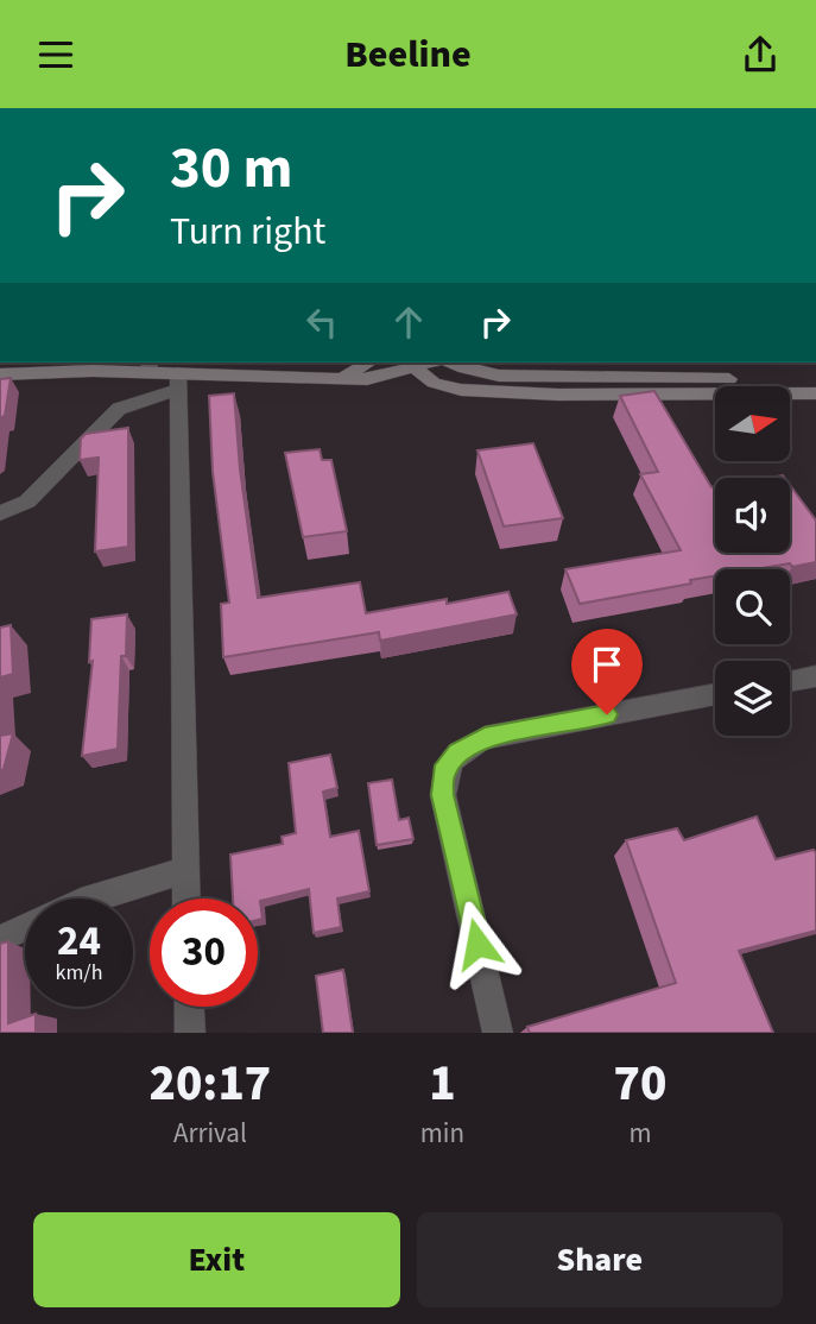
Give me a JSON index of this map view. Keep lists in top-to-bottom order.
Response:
{
  "north": "right",
  "page": {
    "header": "Beeline",
    "turn": ["30 m", "Turn right"],
    "speed": "24 km/h",
    "limit": "30",
    "eta": [
      "20:17",
      "Arrival",
      "1",
      "min",
      "70",
      "m"
    ],
    "buttons": ["Exit", "Share"]
  }
}
